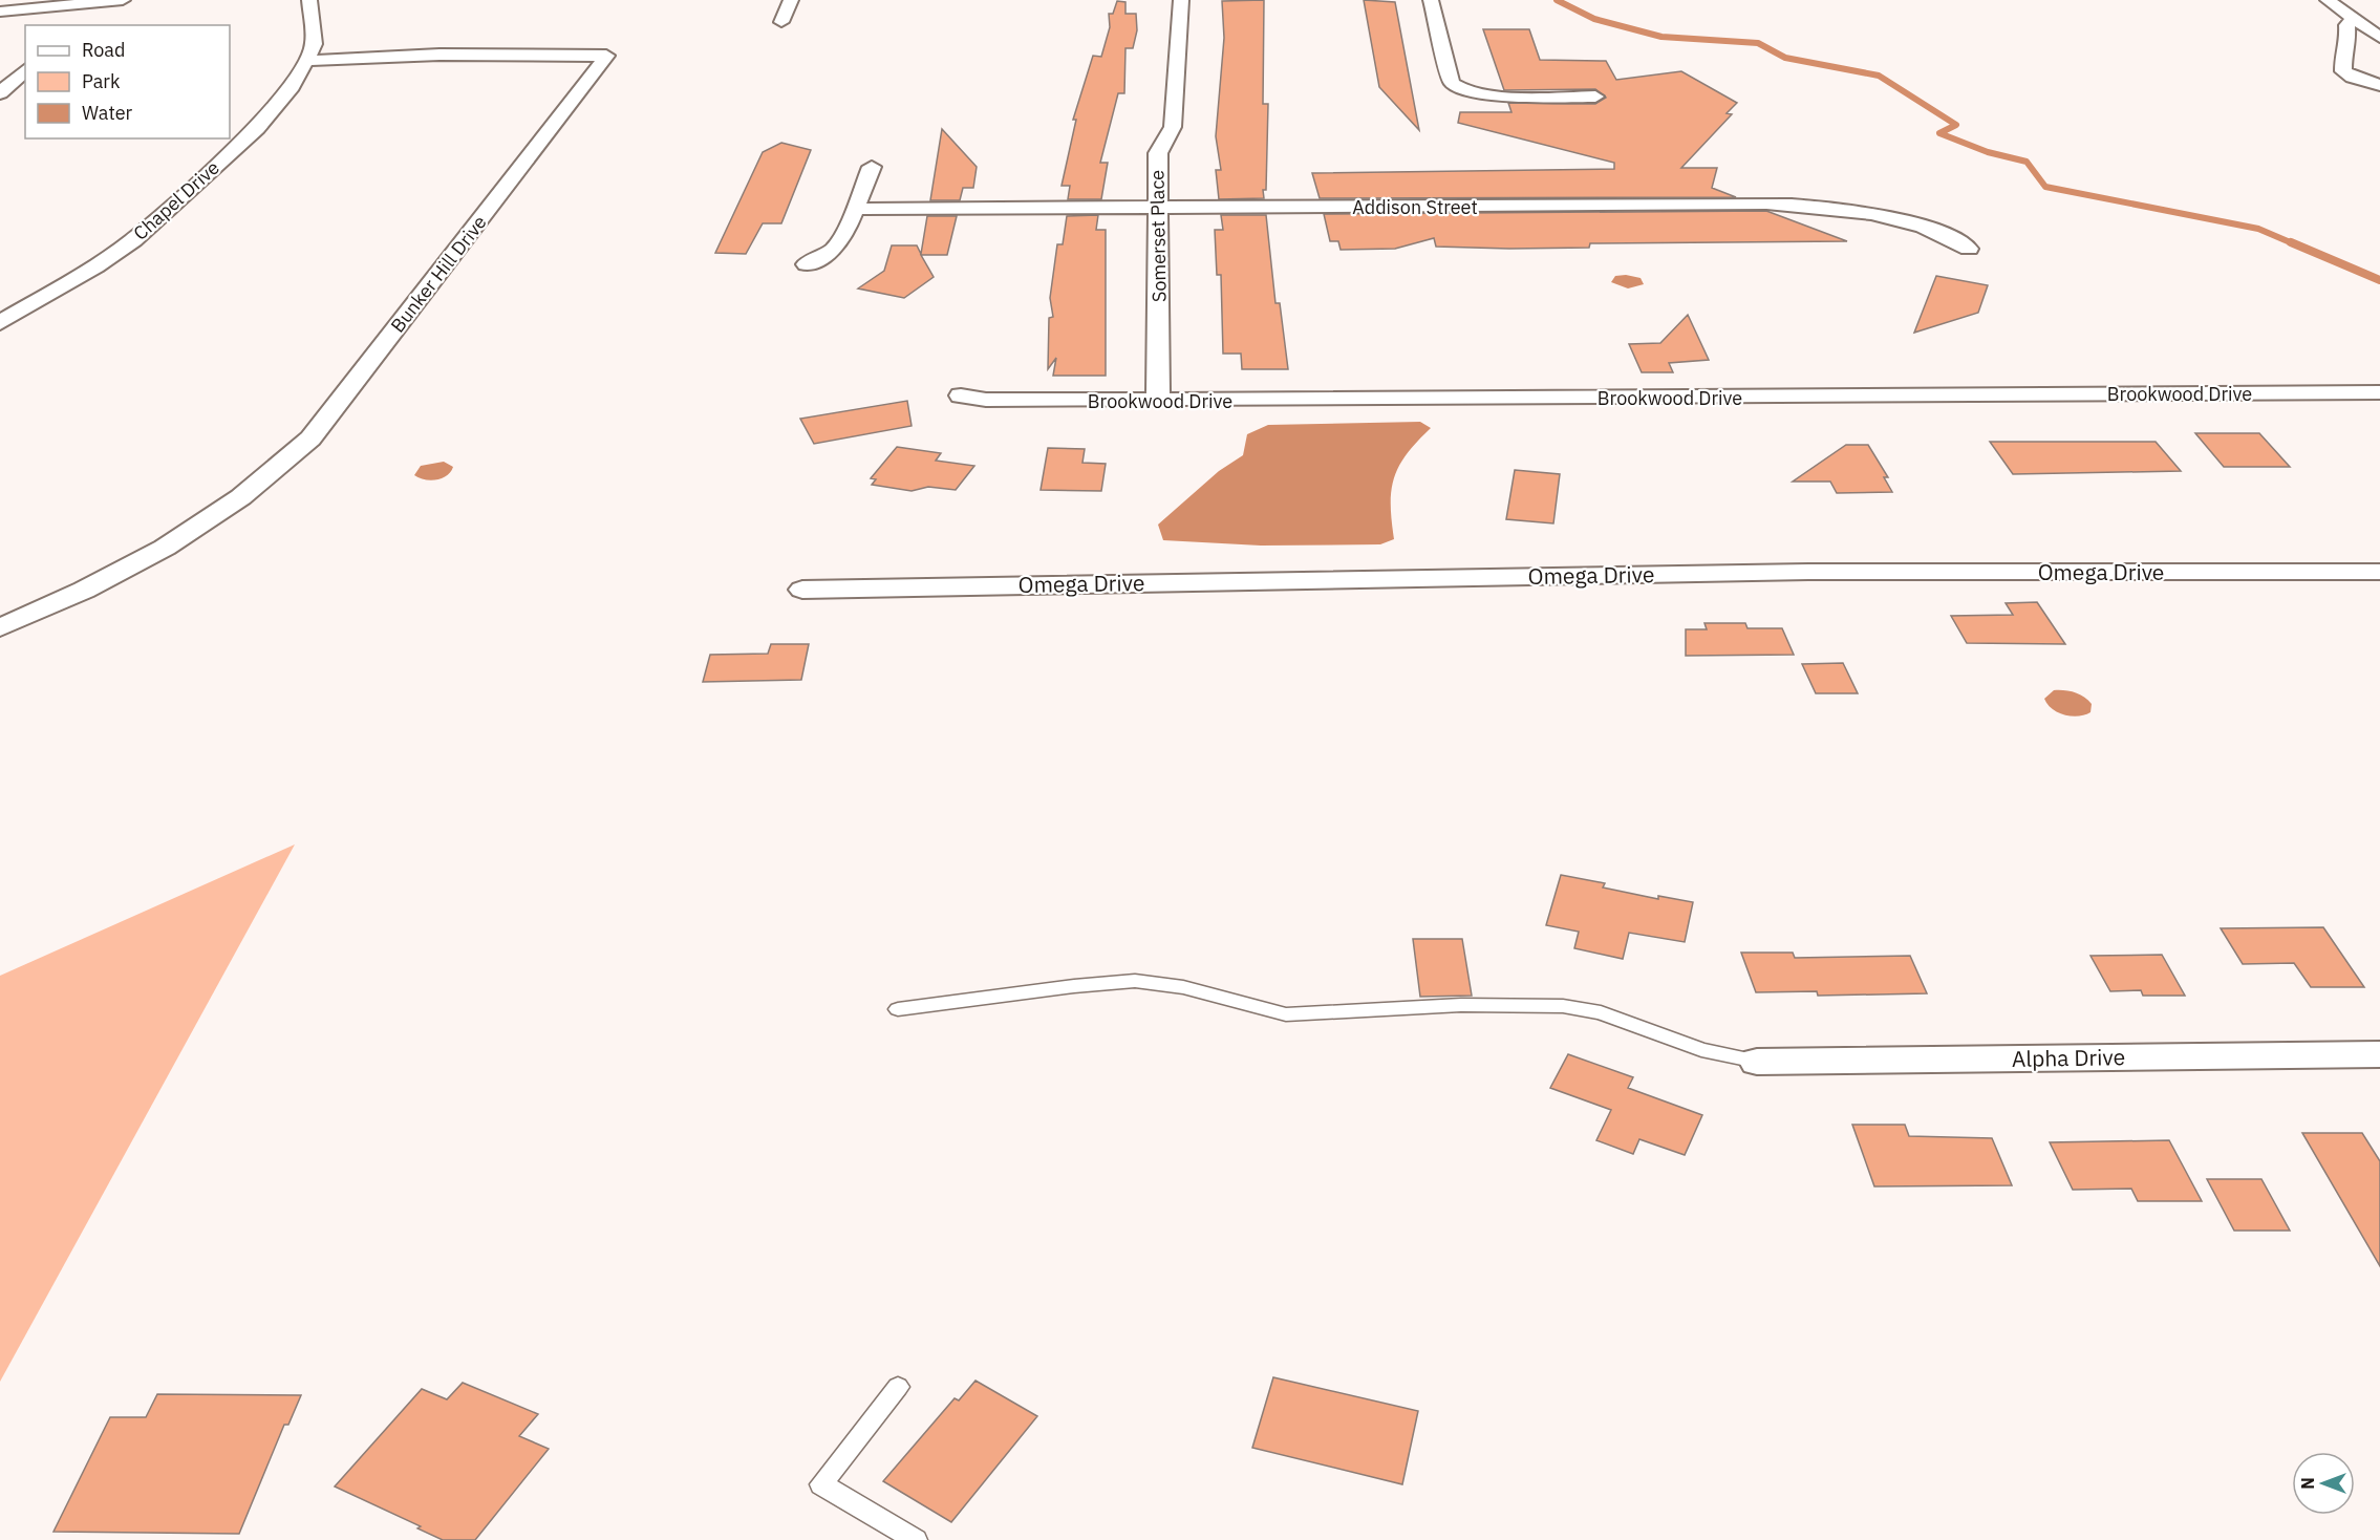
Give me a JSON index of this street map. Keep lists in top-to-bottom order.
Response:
{
  "streets": {
    "street": [
      "Chapel Drive",
      "Addison Street",
      "Somerset Place",
      "Bunker Hill Drive",
      "Brookwood Drive",
      "Omega Drive",
      "Alpha Drive"
    ]
  },
  "crossings": [
    ["Chapel Drive", "Bunker Hill Drive"],
    ["Addison Street", "Somerset Place"],
    ["Somerset Place", "Brookwood Drive"]
  ],
  "legend": ["Road", "Park", "Water"],
  "north": "left"
}
